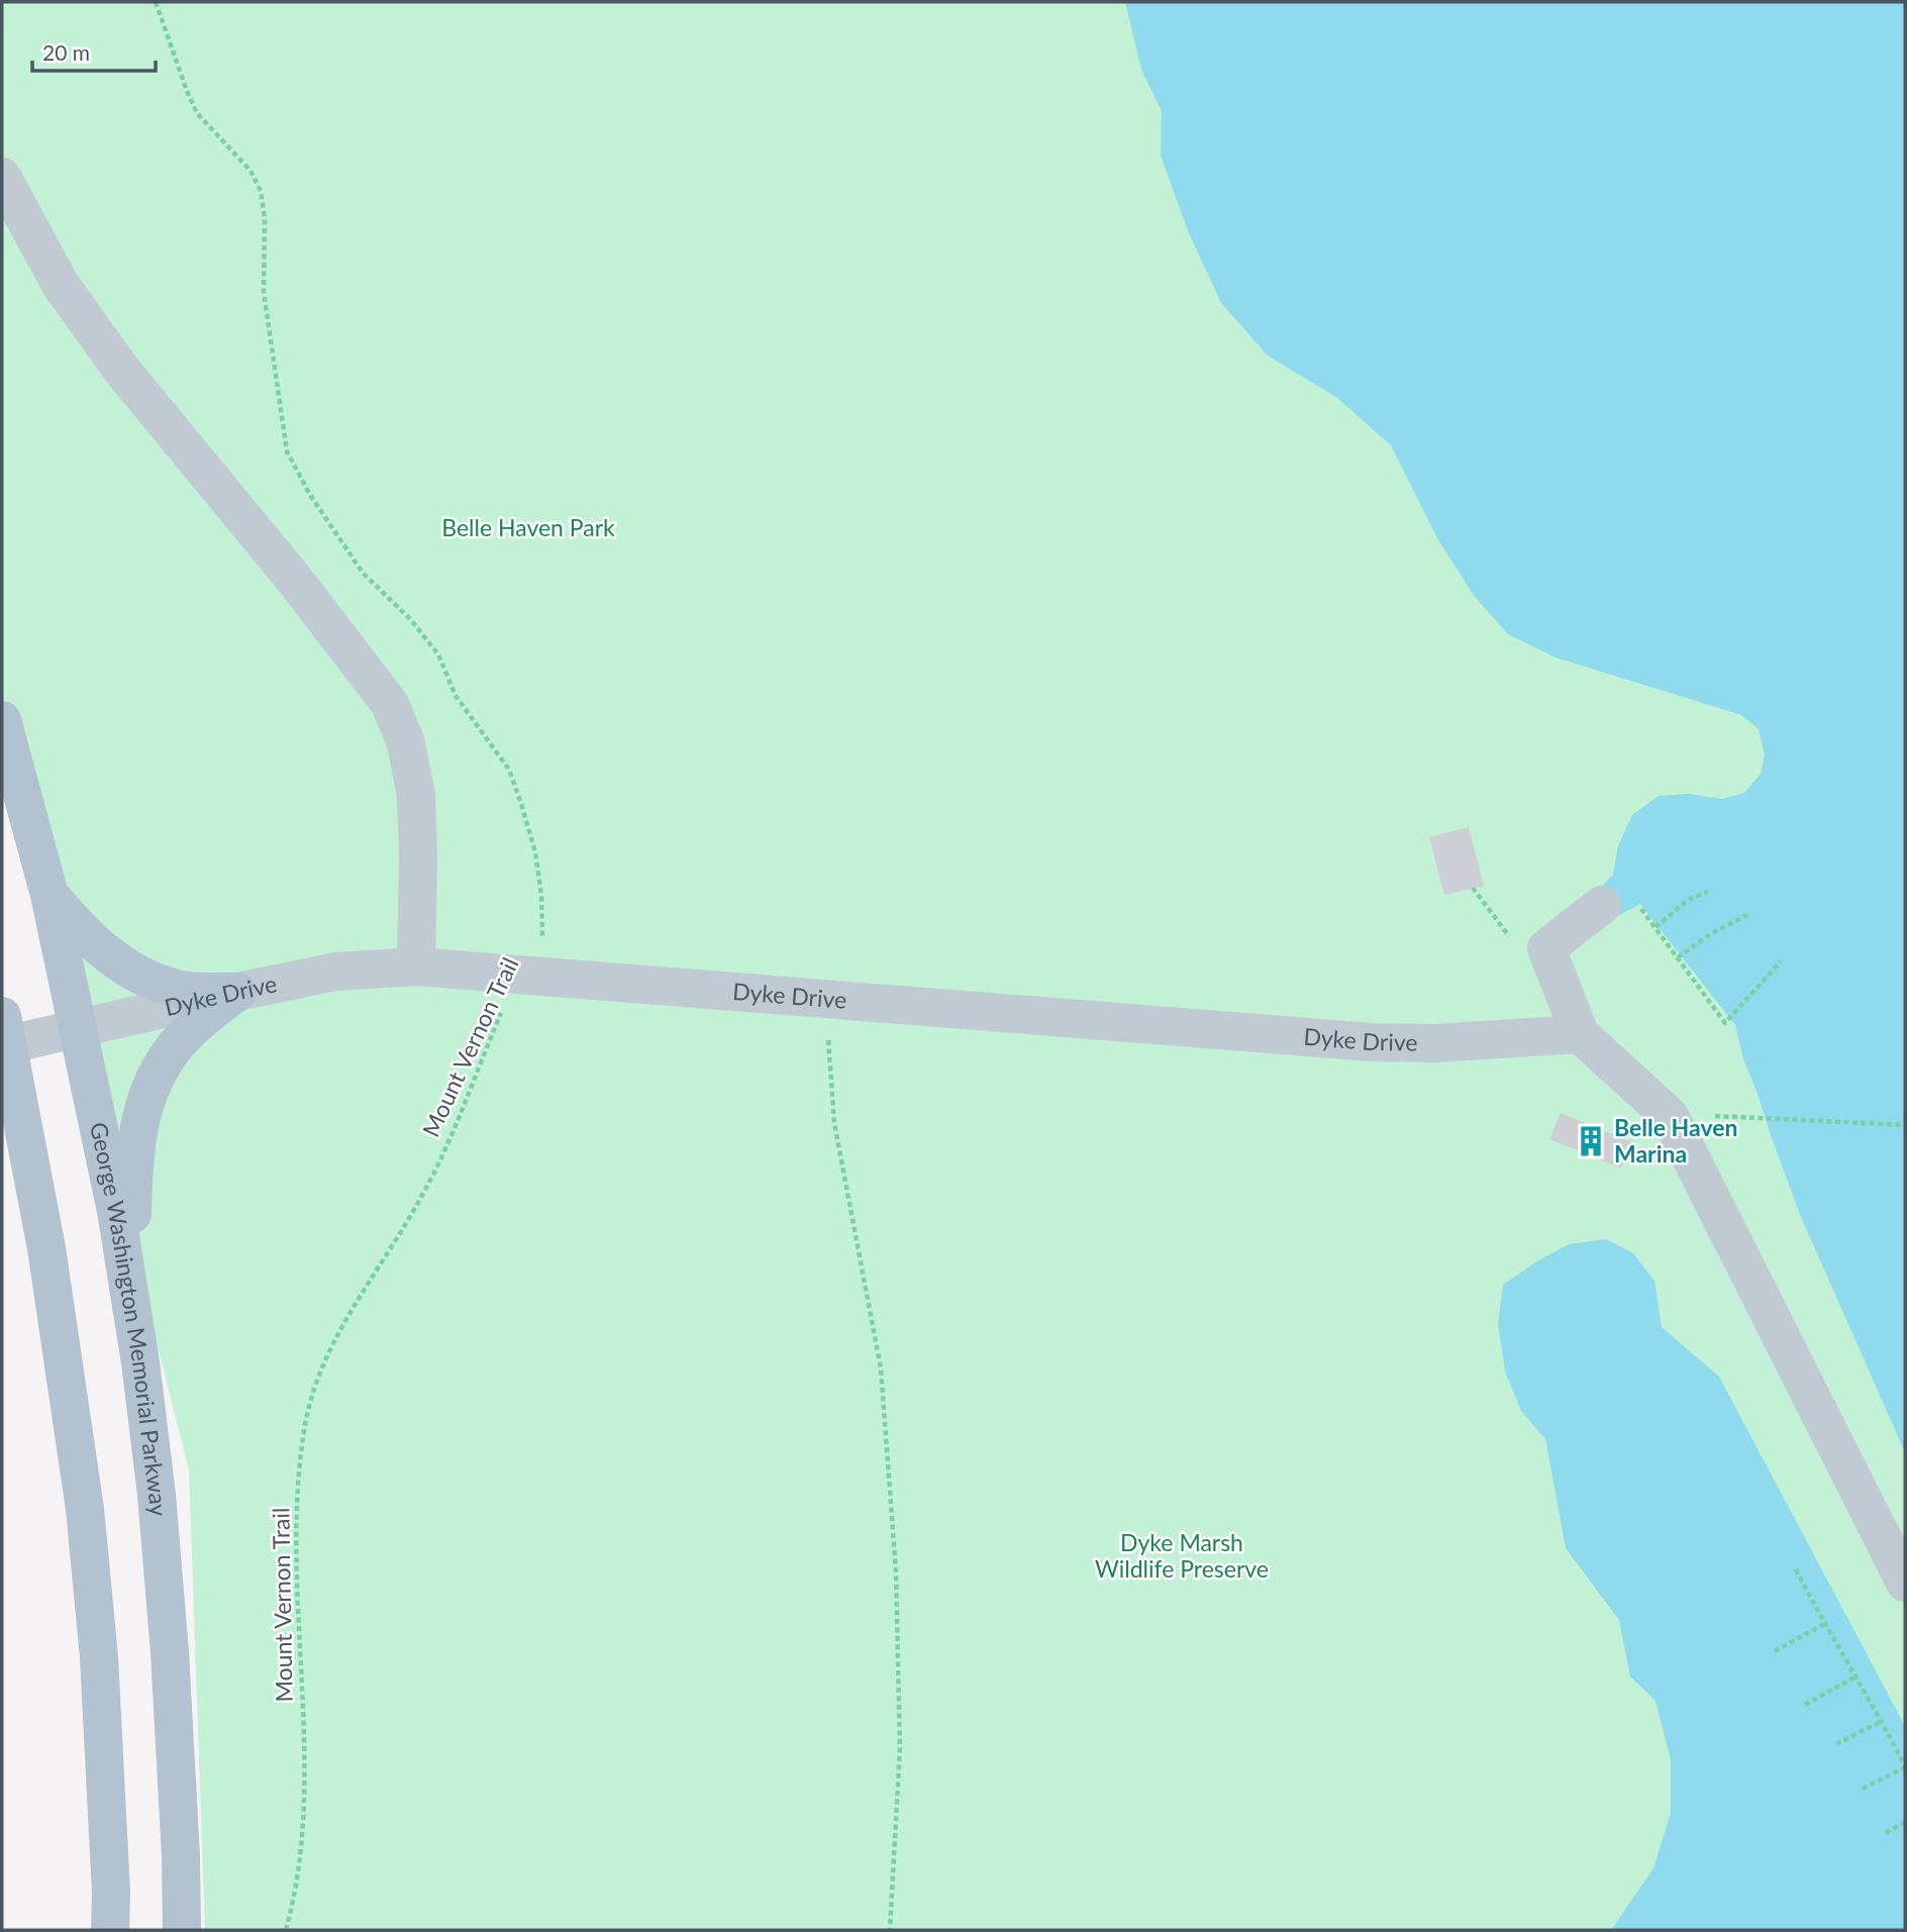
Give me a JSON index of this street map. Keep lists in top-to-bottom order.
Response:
{
  "streets": {
    "main road": ["George Washington Memorial Parkway"],
    "street": ["Dyke Drive"],
    "path": ["Mount Vernon Trail"]
  },
  "crossings": [
    ["Dyke Drive", "Mount Vernon Trail"],
    ["Dyke Drive", "George Washington Memorial Parkway"]
  ],
  "parks": ["Belle Haven Park", "Dyke Marsh Wildlife Preserve"],
  "places": {
    "building": ["Belle Haven Marina"]
  },
  "scale_bar": "20 m"
}
